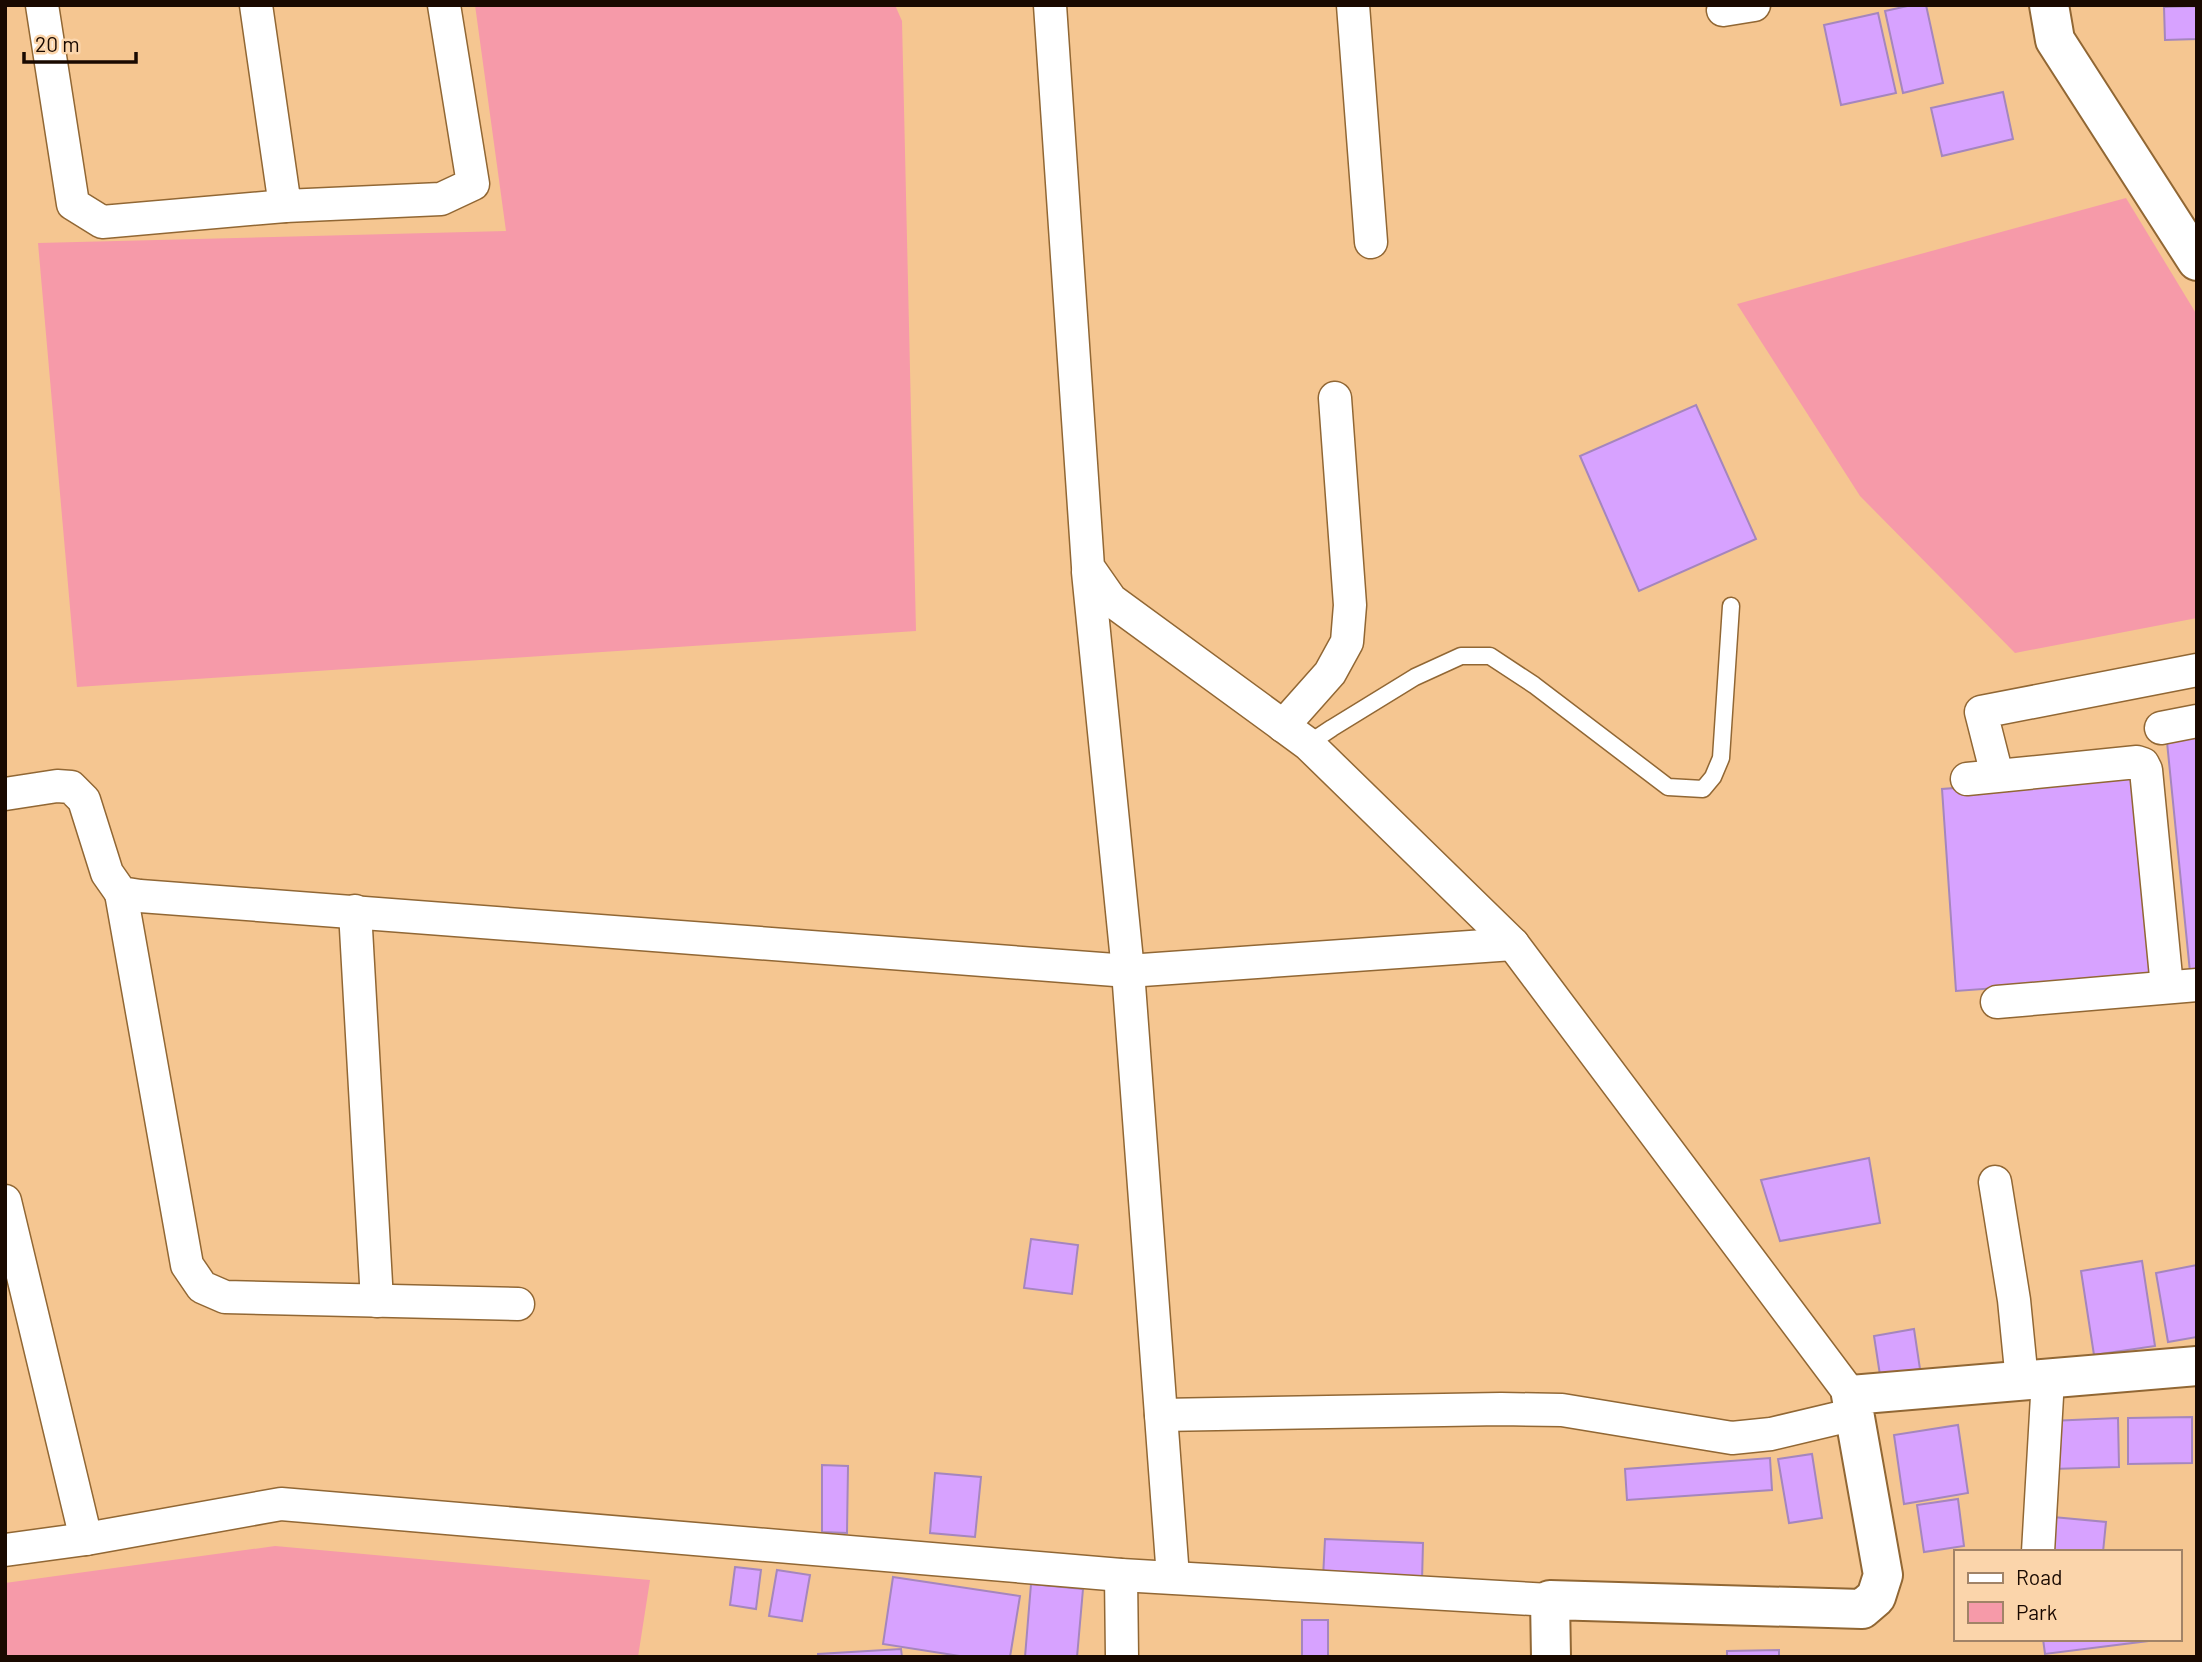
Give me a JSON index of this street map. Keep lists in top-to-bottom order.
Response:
{
  "legend": ["Road", "Park"],
  "scale_bar": "20 m"
}
